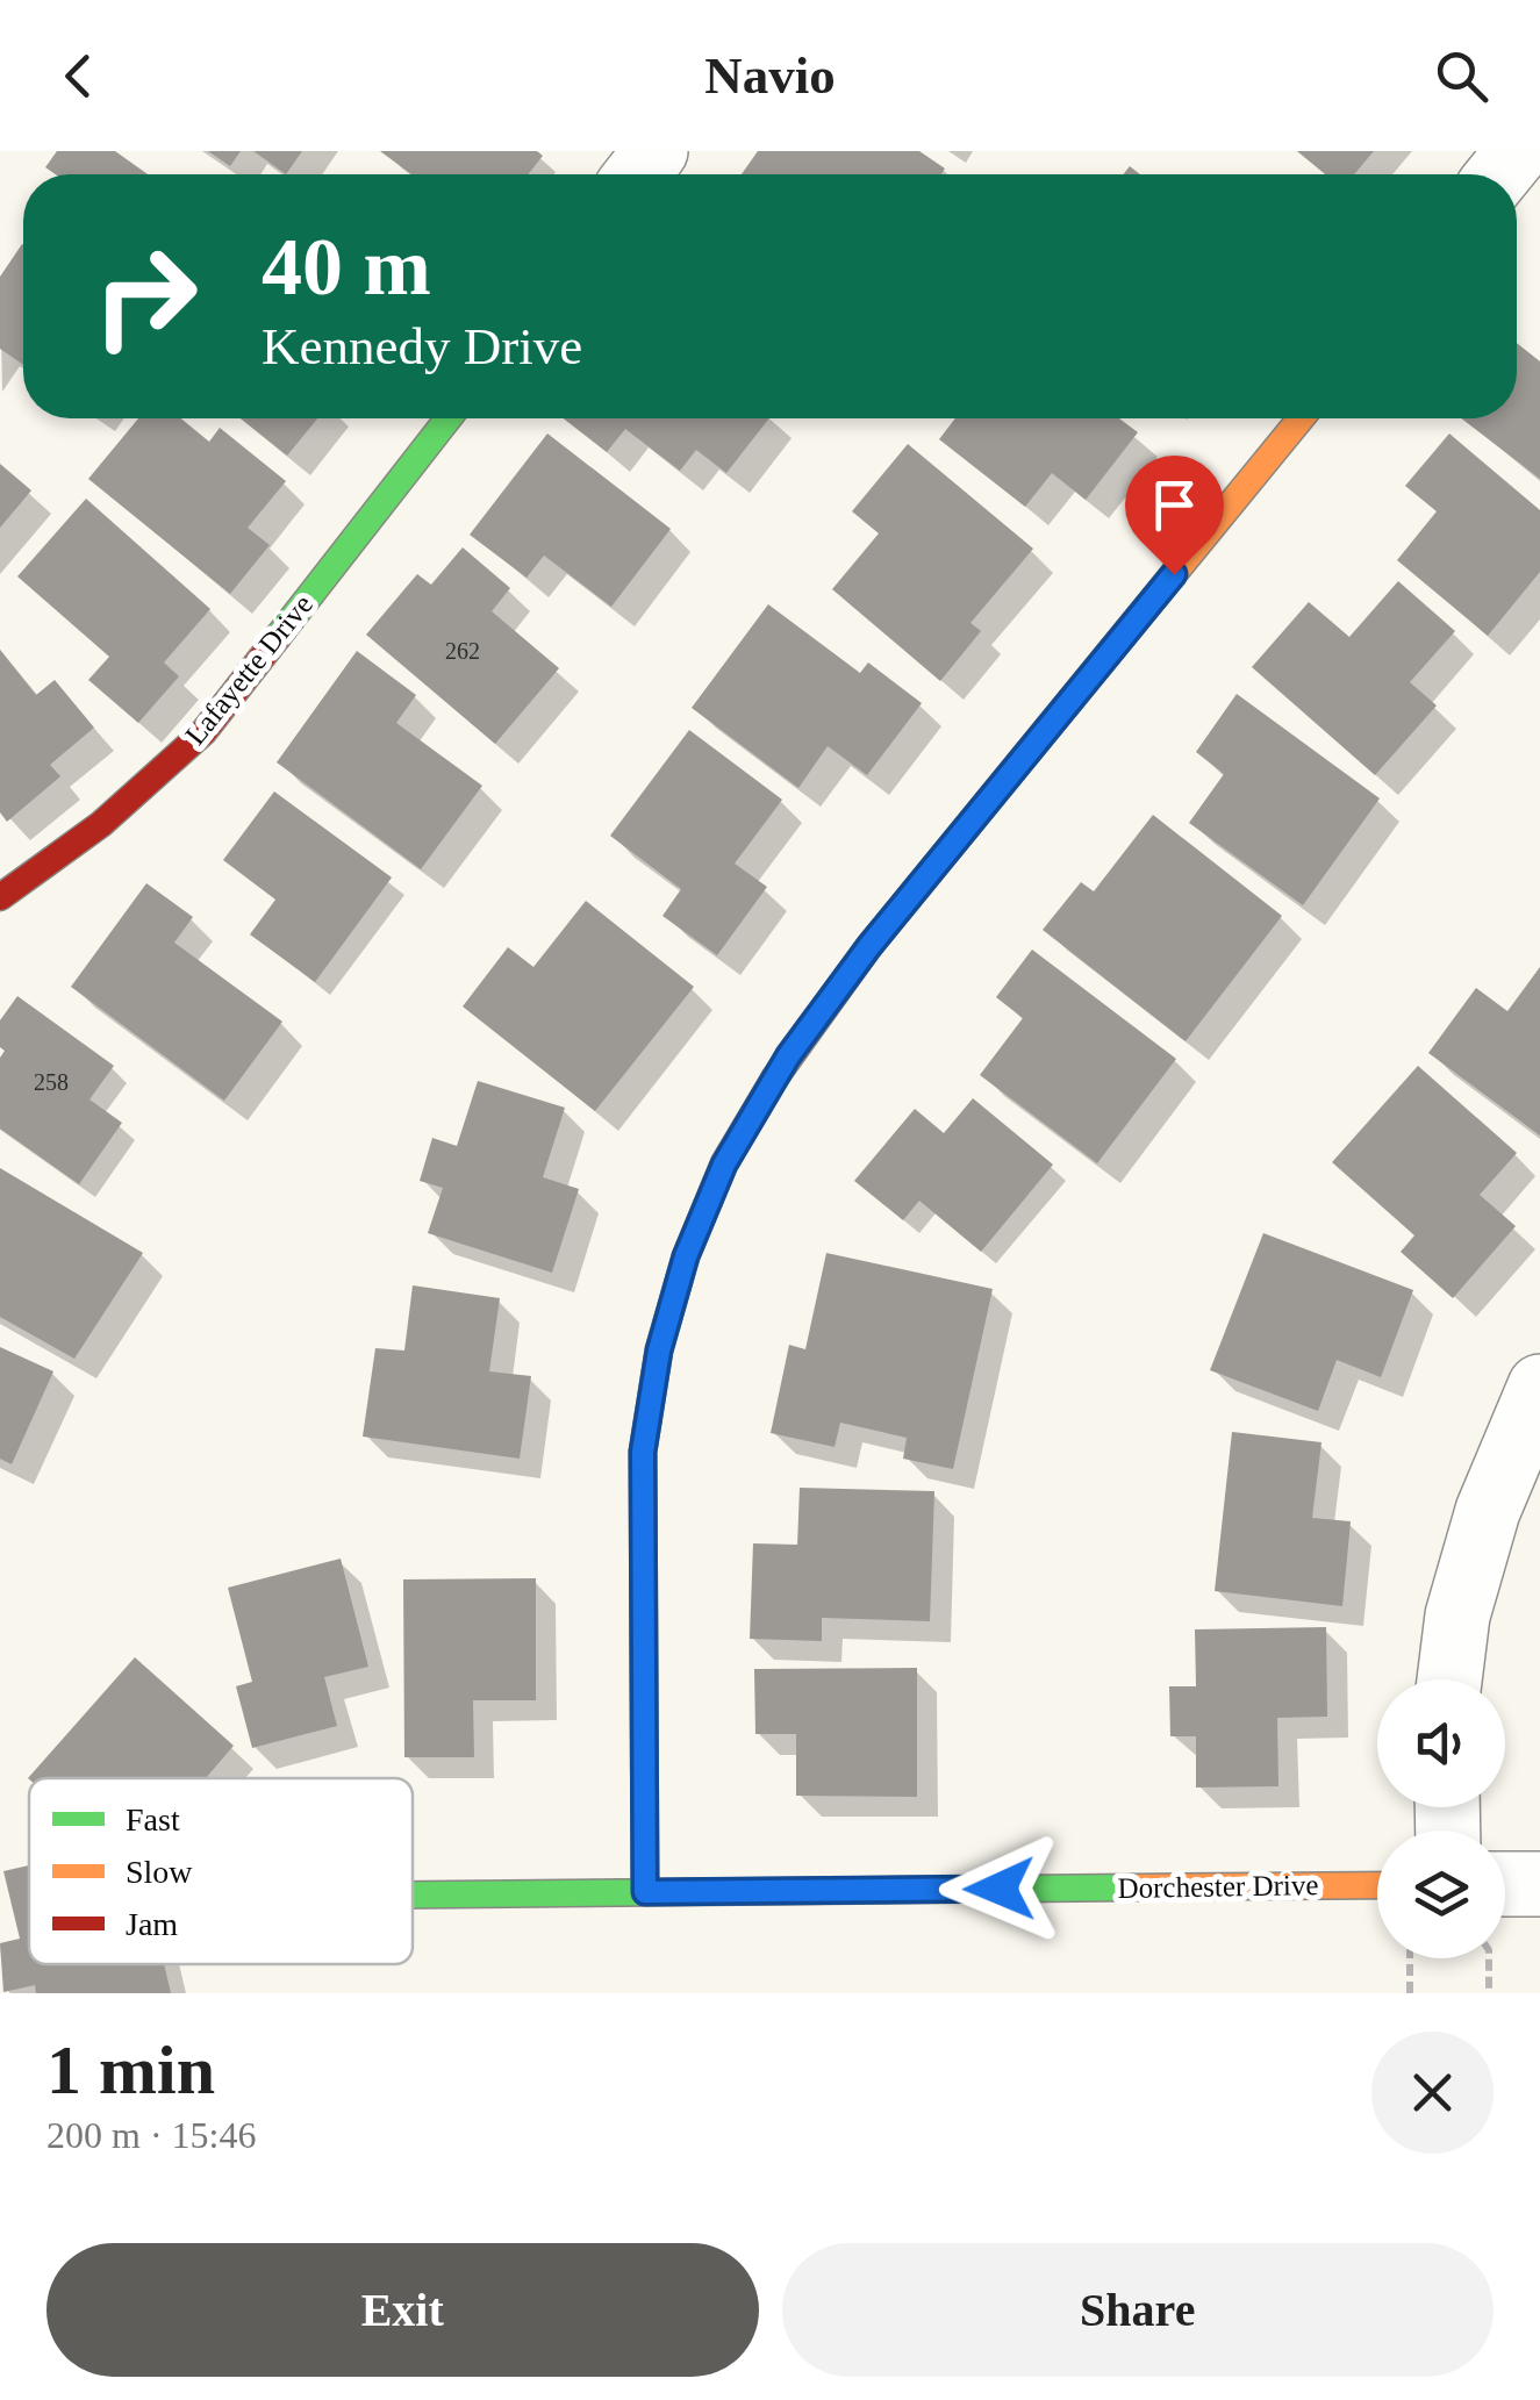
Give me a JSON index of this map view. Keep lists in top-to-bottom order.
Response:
{
  "streets": {
    "street": ["Lafayette Drive", "Dorchester Drive"]
  },
  "house_numbers": ["262", "258"],
  "legend": ["Fast", "Slow", "Jam"],
  "page": {
    "header": "Navio",
    "turn": ["40 m", "Kennedy Drive"],
    "heading": ["1 min", "200 m · 15:46"],
    "buttons": ["Exit", "Share"]
  }
}
